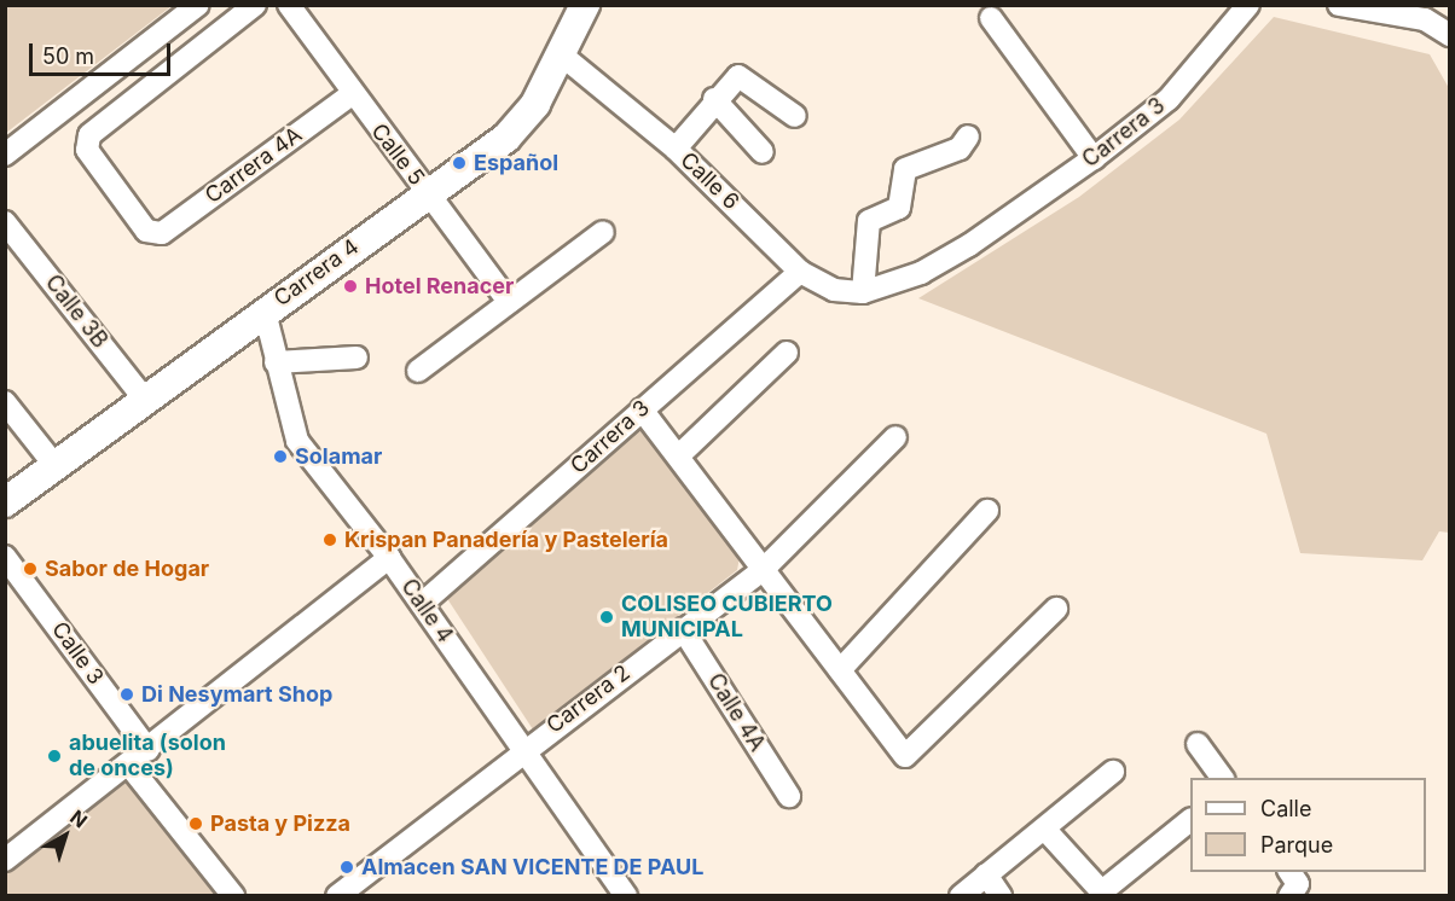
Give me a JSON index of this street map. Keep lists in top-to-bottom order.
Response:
{
  "streets": {
    "main road": ["Carrera 4"],
    "street": [
      "Carrera 3",
      "Calle 5",
      "Carrera 4A",
      "Calle 6",
      "Calle 3B",
      "Calle 4",
      "Calle 3",
      "Carrera 2",
      "Calle 4A"
    ]
  },
  "crossings": [
    ["Carrera 3", "Calle 6"],
    ["Carrera 3", "Calle 4"],
    ["Calle 5", "Carrera 4A"],
    ["Calle 5", "Carrera 4"],
    ["Calle 6", "Carrera 4"],
    ["Carrera 4", "Calle 3B"],
    ["Carrera 4", "Calle 4"],
    ["Calle 4", "Carrera 2"],
    ["Carrera 2", "Calle 4A"]
  ],
  "places": [
    "Español",
    "Hotel Renacer",
    "Solamar",
    "Krispan Panadería y Pastelería",
    "Sabor de Hogar",
    "COLISEO CUBIERTO MUNICIPAL",
    "Di Nesymart Shop",
    "abuelita (solon de onces)",
    "Pasta y Pizza",
    "Almacen SAN VICENTE DE PAUL"
  ],
  "legend": ["Calle", "Parque"],
  "scale_bar": "50 m",
  "north": "top right"
}
